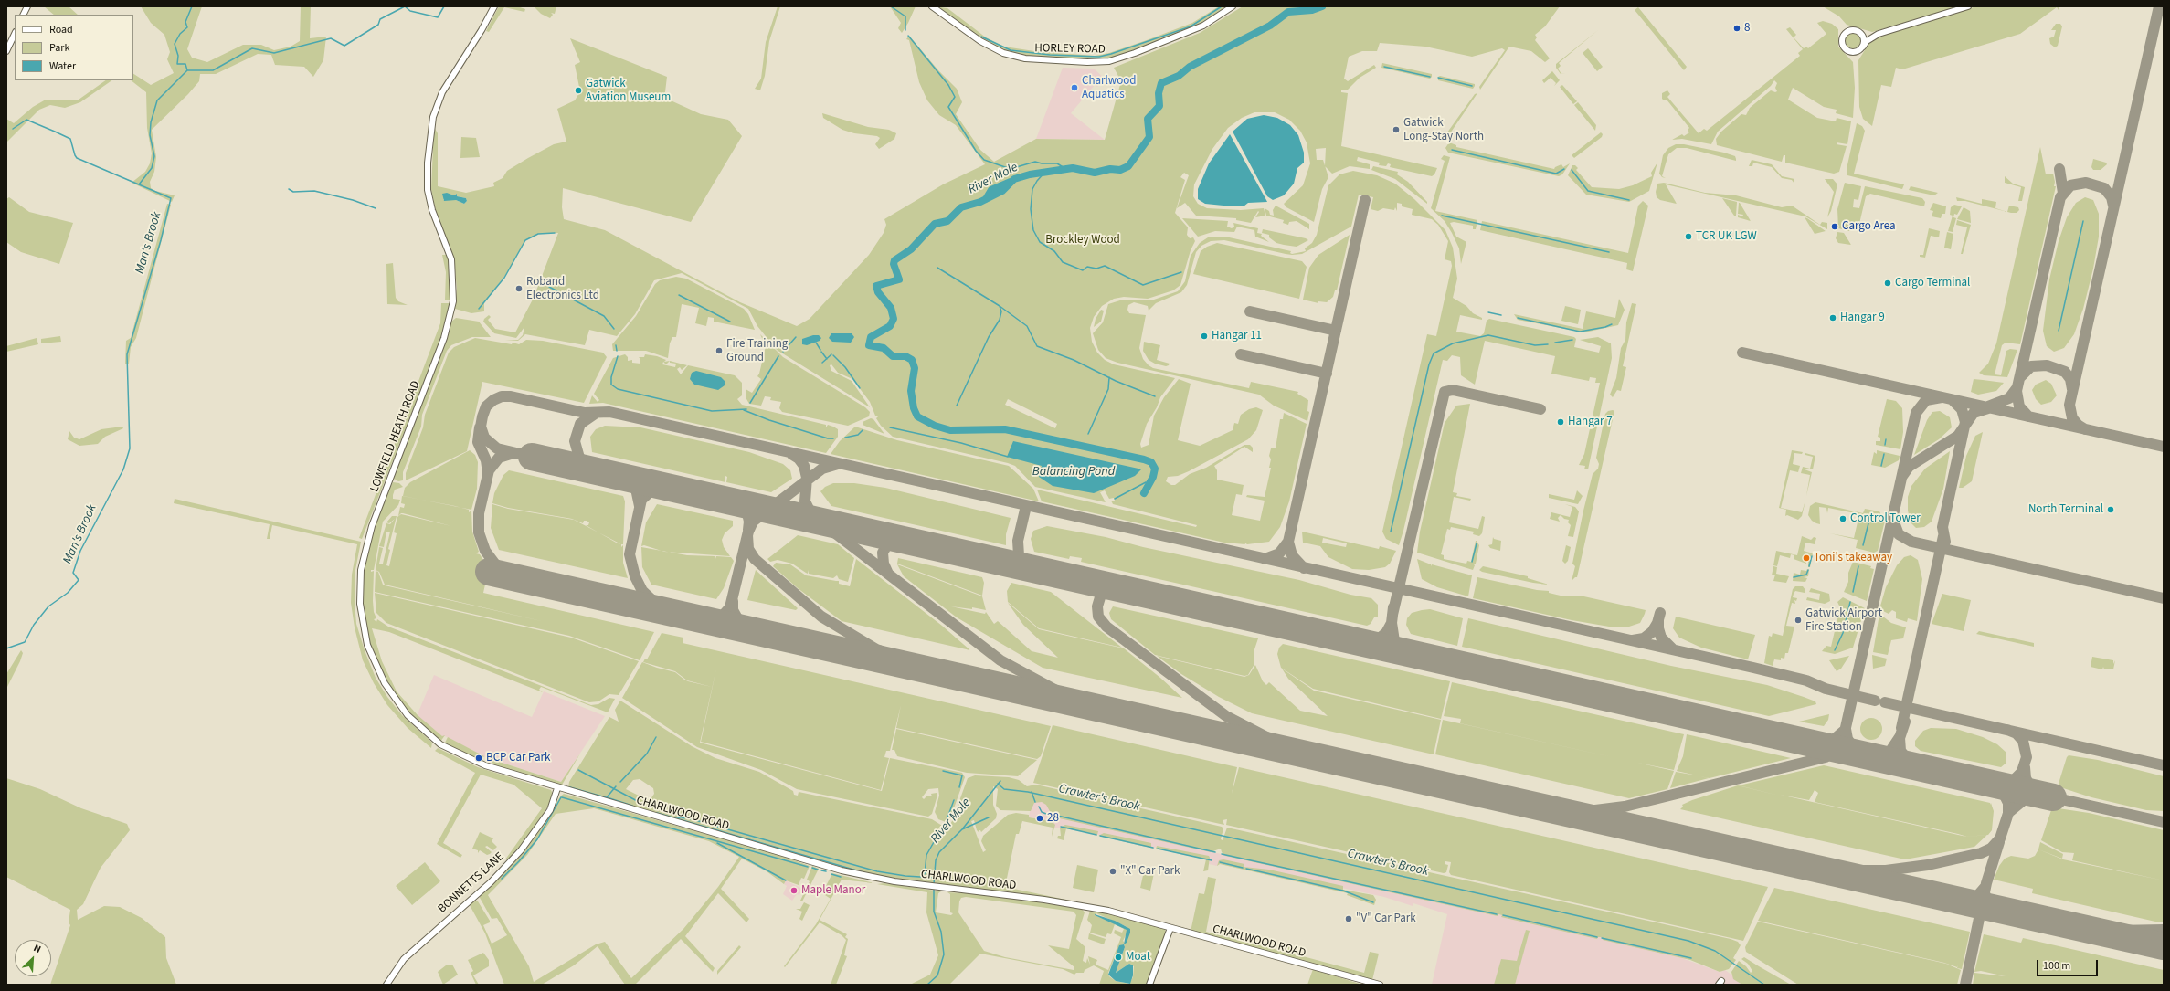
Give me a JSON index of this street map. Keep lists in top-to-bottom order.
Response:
{
  "streets": {
    "street": [
      "HORLEY ROAD",
      "LOWFIELD HEATH ROAD",
      "CHARLWOOD ROAD",
      "BONNETTS LANE"
    ]
  },
  "crossings": [
    ["LOWFIELD HEATH ROAD", "CHARLWOOD ROAD"],
    ["LOWFIELD HEATH ROAD", "BONNETTS LANE"],
    ["CHARLWOOD ROAD", "BONNETTS LANE"]
  ],
  "water": [
    "River Mole",
    "Man's Brook",
    "Balancing Pond",
    "Crawter's Brook"
  ],
  "parks": ["Brockley Wood"],
  "places": [
    "8",
    "Charlwood Aquatics",
    "Gatwick Aviation Museum",
    "Gatwick Long-Stay North",
    "Cargo Area",
    "TCR UK LGW",
    "Cargo Terminal",
    "Roband Electronics Ltd",
    "Hangar 9",
    "Hangar 11",
    "Fire Training Ground",
    "Hangar 7",
    "North Terminal",
    "Control Tower",
    "Toni's takeaway",
    "Gatwick Airport Fire Station",
    "BCP Car Park",
    "28",
    "\"X\" Car Park",
    "Maple Manor",
    "\"V\" Car Park",
    "Moat"
  ],
  "legend": ["Road", "Park", "Water"],
  "scale_bar": "100 m",
  "north": "top right"
}
